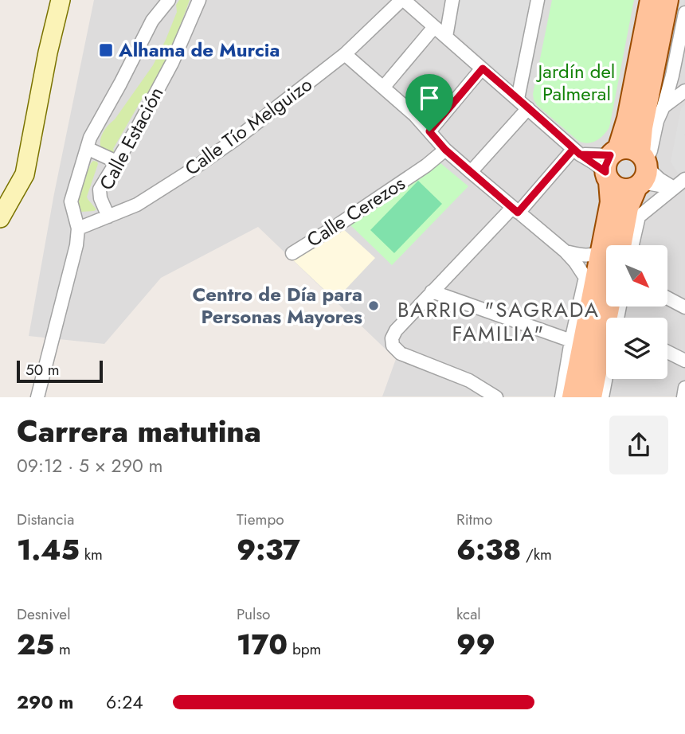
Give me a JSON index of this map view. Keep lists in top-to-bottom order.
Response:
{
  "streets": {
    "street": ["Calle Tío Melguizo", "Calle Estación", "Calle Cerezos"]
  },
  "crossings": [
    ["Calle Tío Melguizo", "Calle Estación"]
  ],
  "districts": ["BARRIO \"SAGRADA FAMILIA\""],
  "parks": ["Jardín del Palmeral"],
  "places": {
    "transit": ["Alhama de Murcia"],
    "other": ["Centro de Día para Personas Mayores"]
  },
  "scale_bar": "50 m",
  "north": "bottom right",
  "page": {
    "scale": "50 m",
    "heading": ["Carrera matutina", "09:12 · 5 × 290 m"],
    "stats": [
      ["Distancia", "1.45 km"],
      ["Tiempo", "9:37"],
      ["Ritmo", "6:38 /km"],
      ["Desnivel", "25 m"],
      ["Pulso", "170 bpm"],
      ["kcal", "99"]
    ],
    "list": [
      {
        "name": "290 m",
        "note": "6:24"
      }
    ]
  }
}
